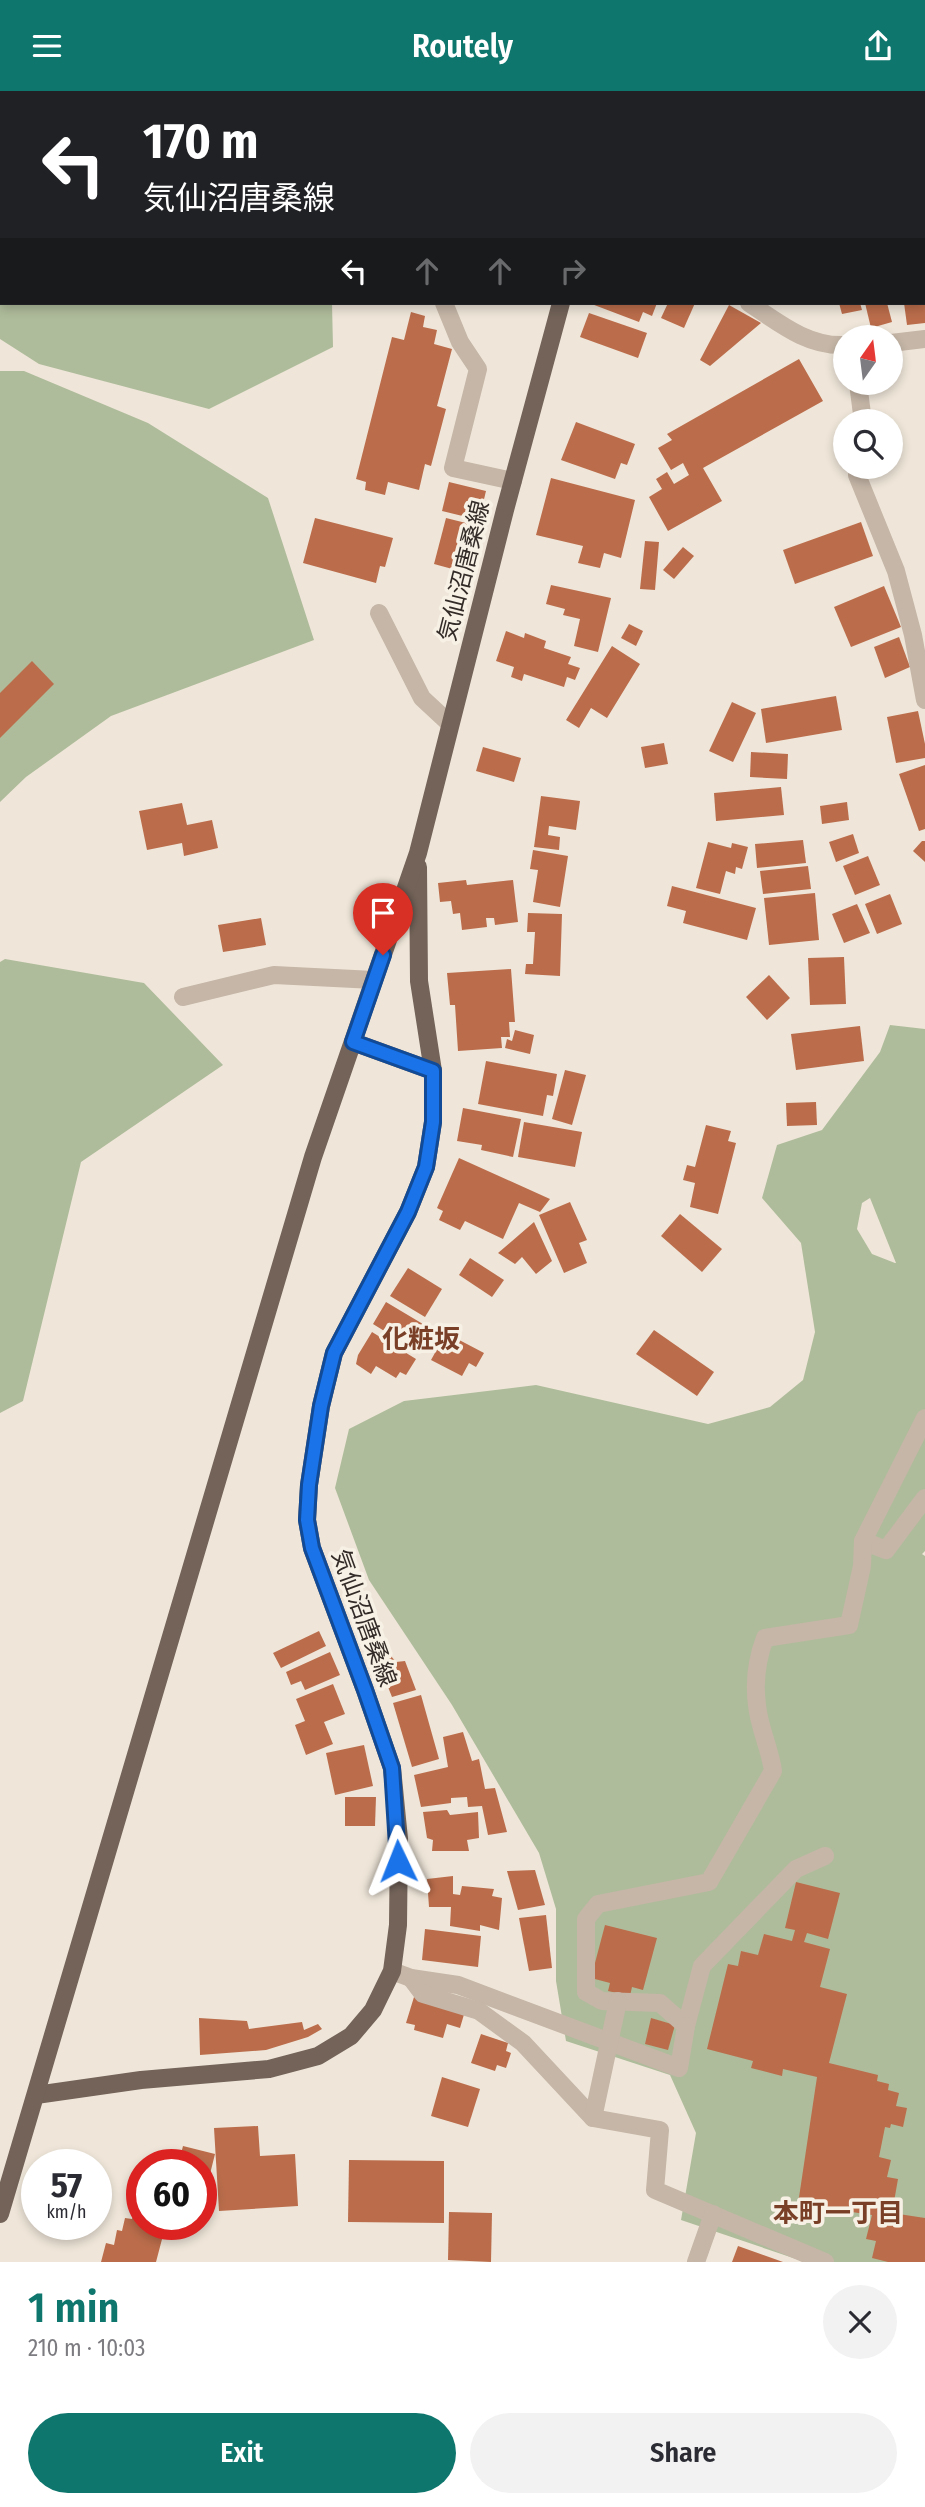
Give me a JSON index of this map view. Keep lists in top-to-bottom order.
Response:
{
  "streets": {
    "main road": ["気仙沼唐桑線"]
  },
  "districts": ["化粧坂", "本町一丁目"],
  "north": "top",
  "page": {
    "header": "Routely",
    "turn": ["170 m", "気仙沼唐桑線"],
    "speed": "57 km/h",
    "limit": "60",
    "heading": ["1 min", "210 m · 10:03"],
    "buttons": ["Exit", "Share"]
  }
}
